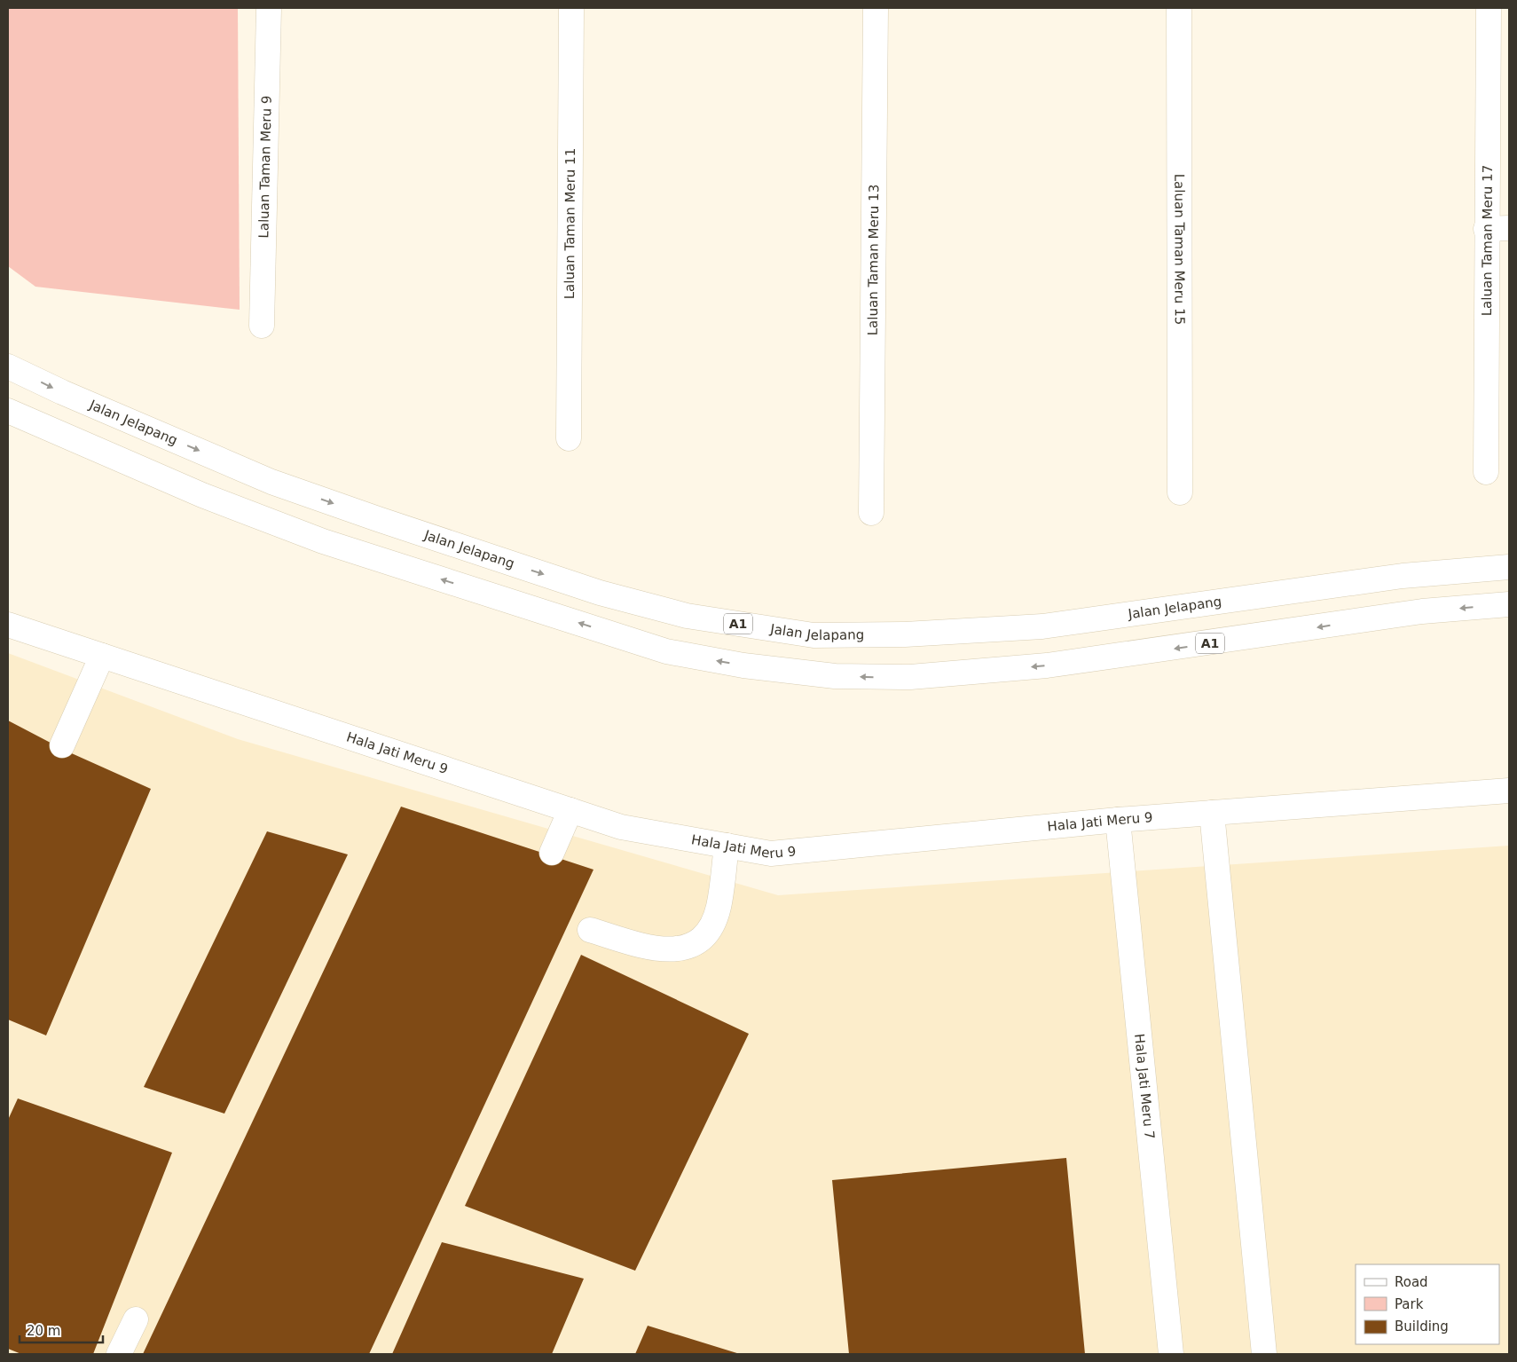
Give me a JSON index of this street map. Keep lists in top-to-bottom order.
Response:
{
  "streets": {
    "street": [
      "Laluan Taman Meru 9",
      "Laluan Taman Meru 11",
      "Laluan Taman Meru 17",
      "Laluan Taman Meru 15",
      "Laluan Taman Meru 13",
      "Jalan Jelapang",
      "A1",
      "Hala Jati Meru 9",
      "Hala Jati Meru 7"
    ]
  },
  "crossings": [
    ["Hala Jati Meru 9", "Hala Jati Meru 7"]
  ],
  "legend": ["Road", "Park", "Building"],
  "scale_bar": "20 m"
}
